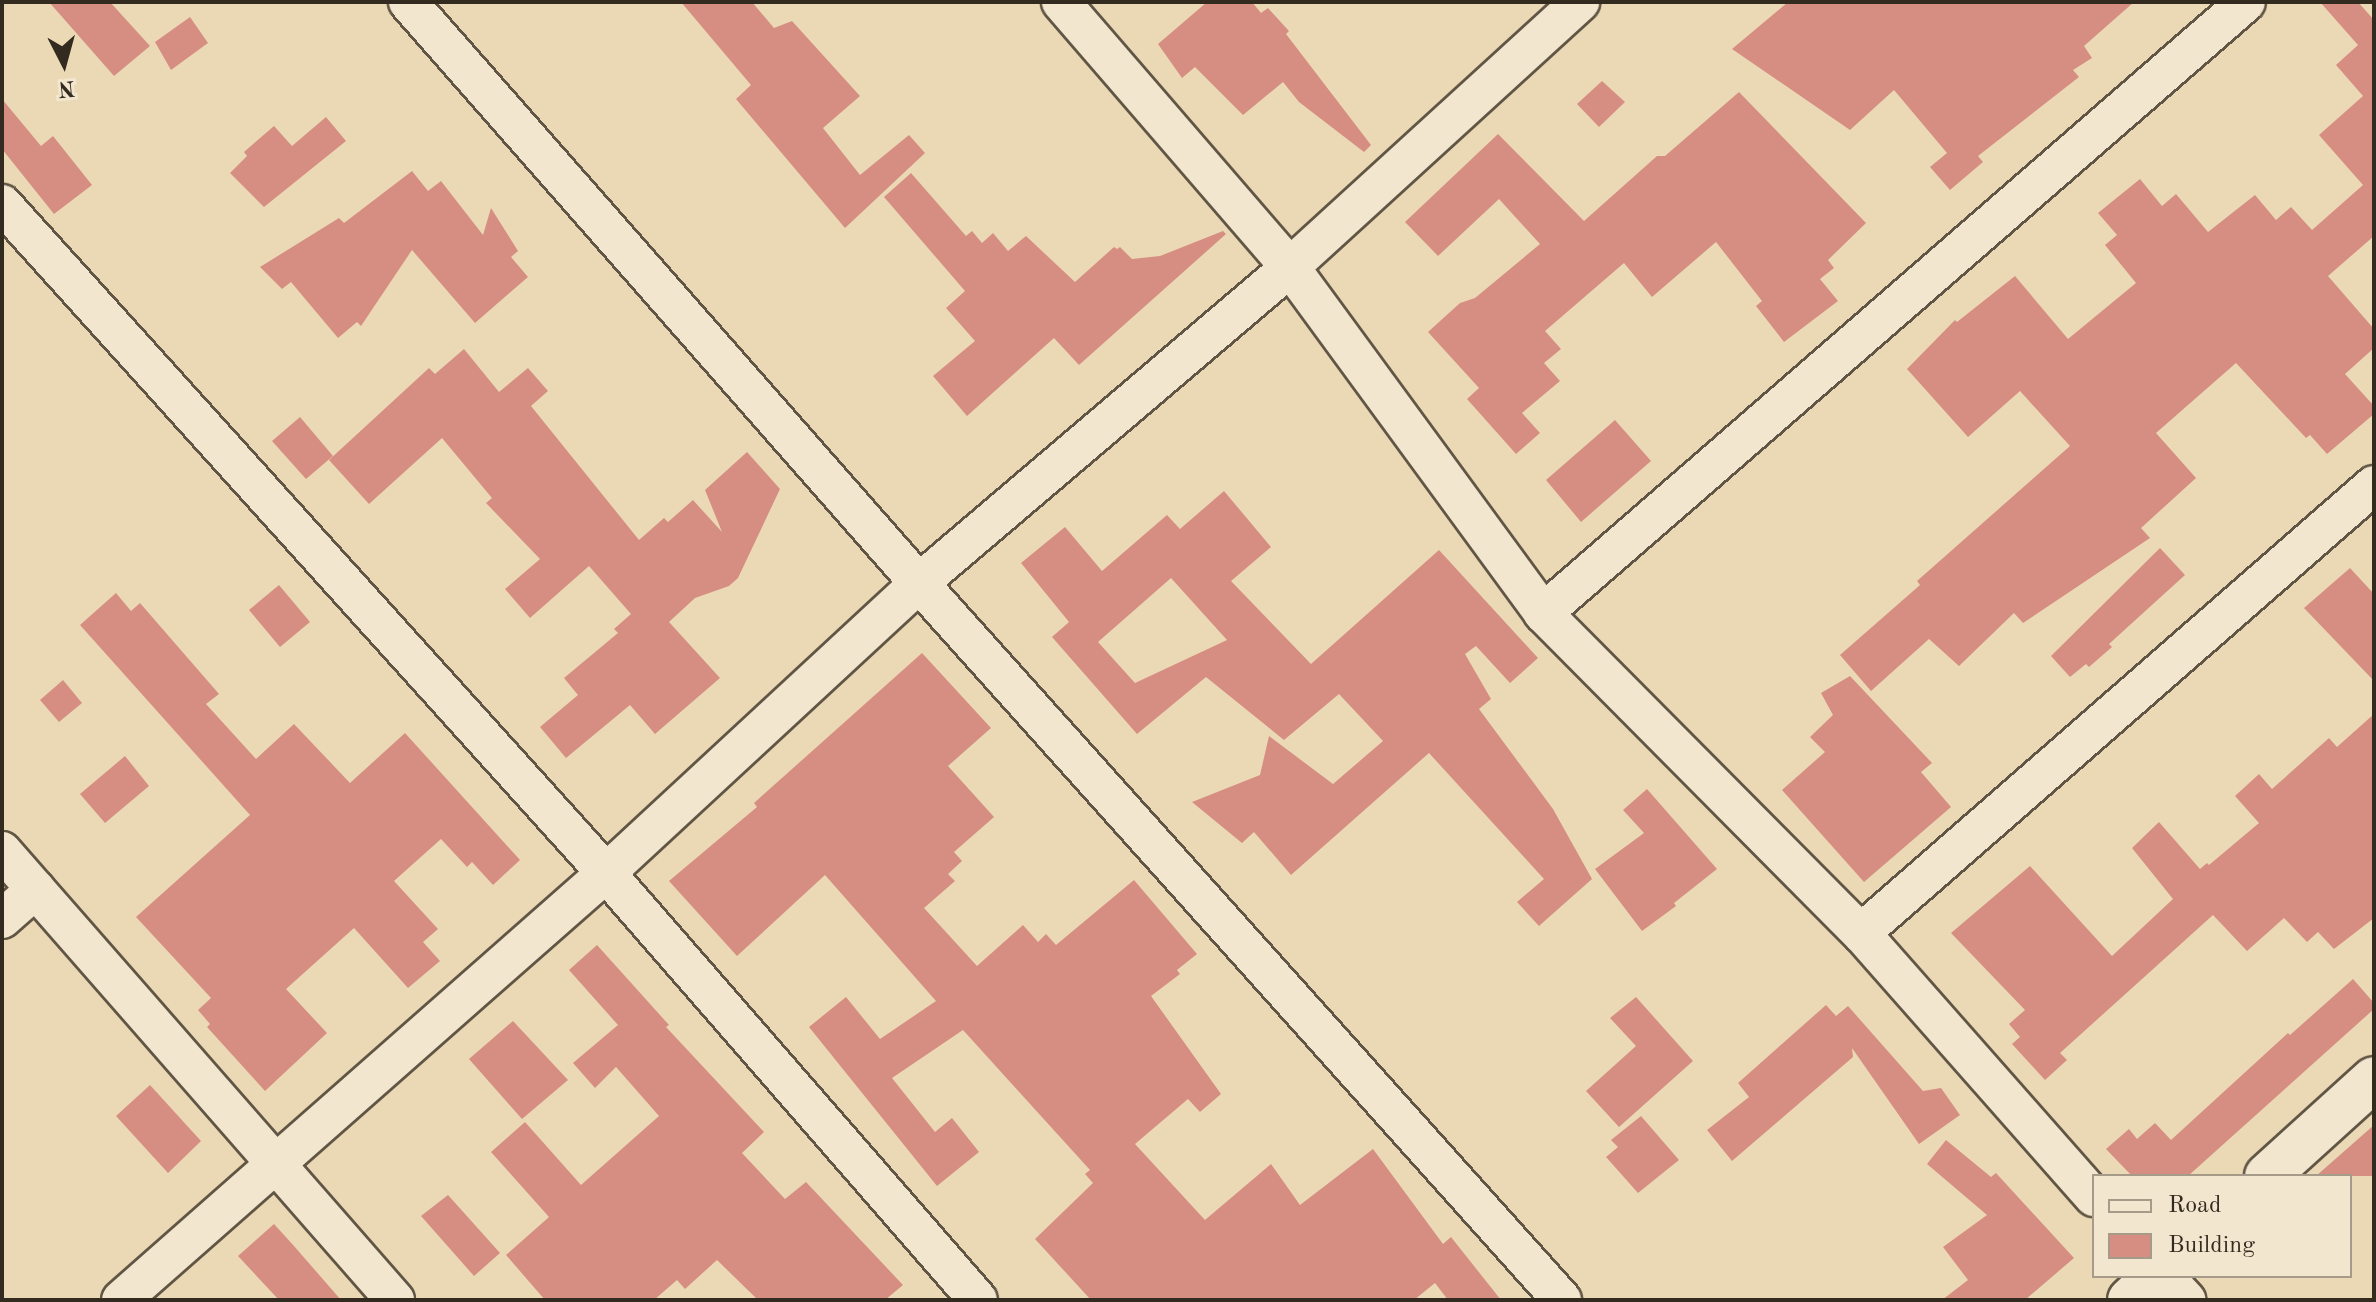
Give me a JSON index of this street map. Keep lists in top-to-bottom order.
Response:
{
  "legend": ["Road", "Building"],
  "north": "bottom"
}
